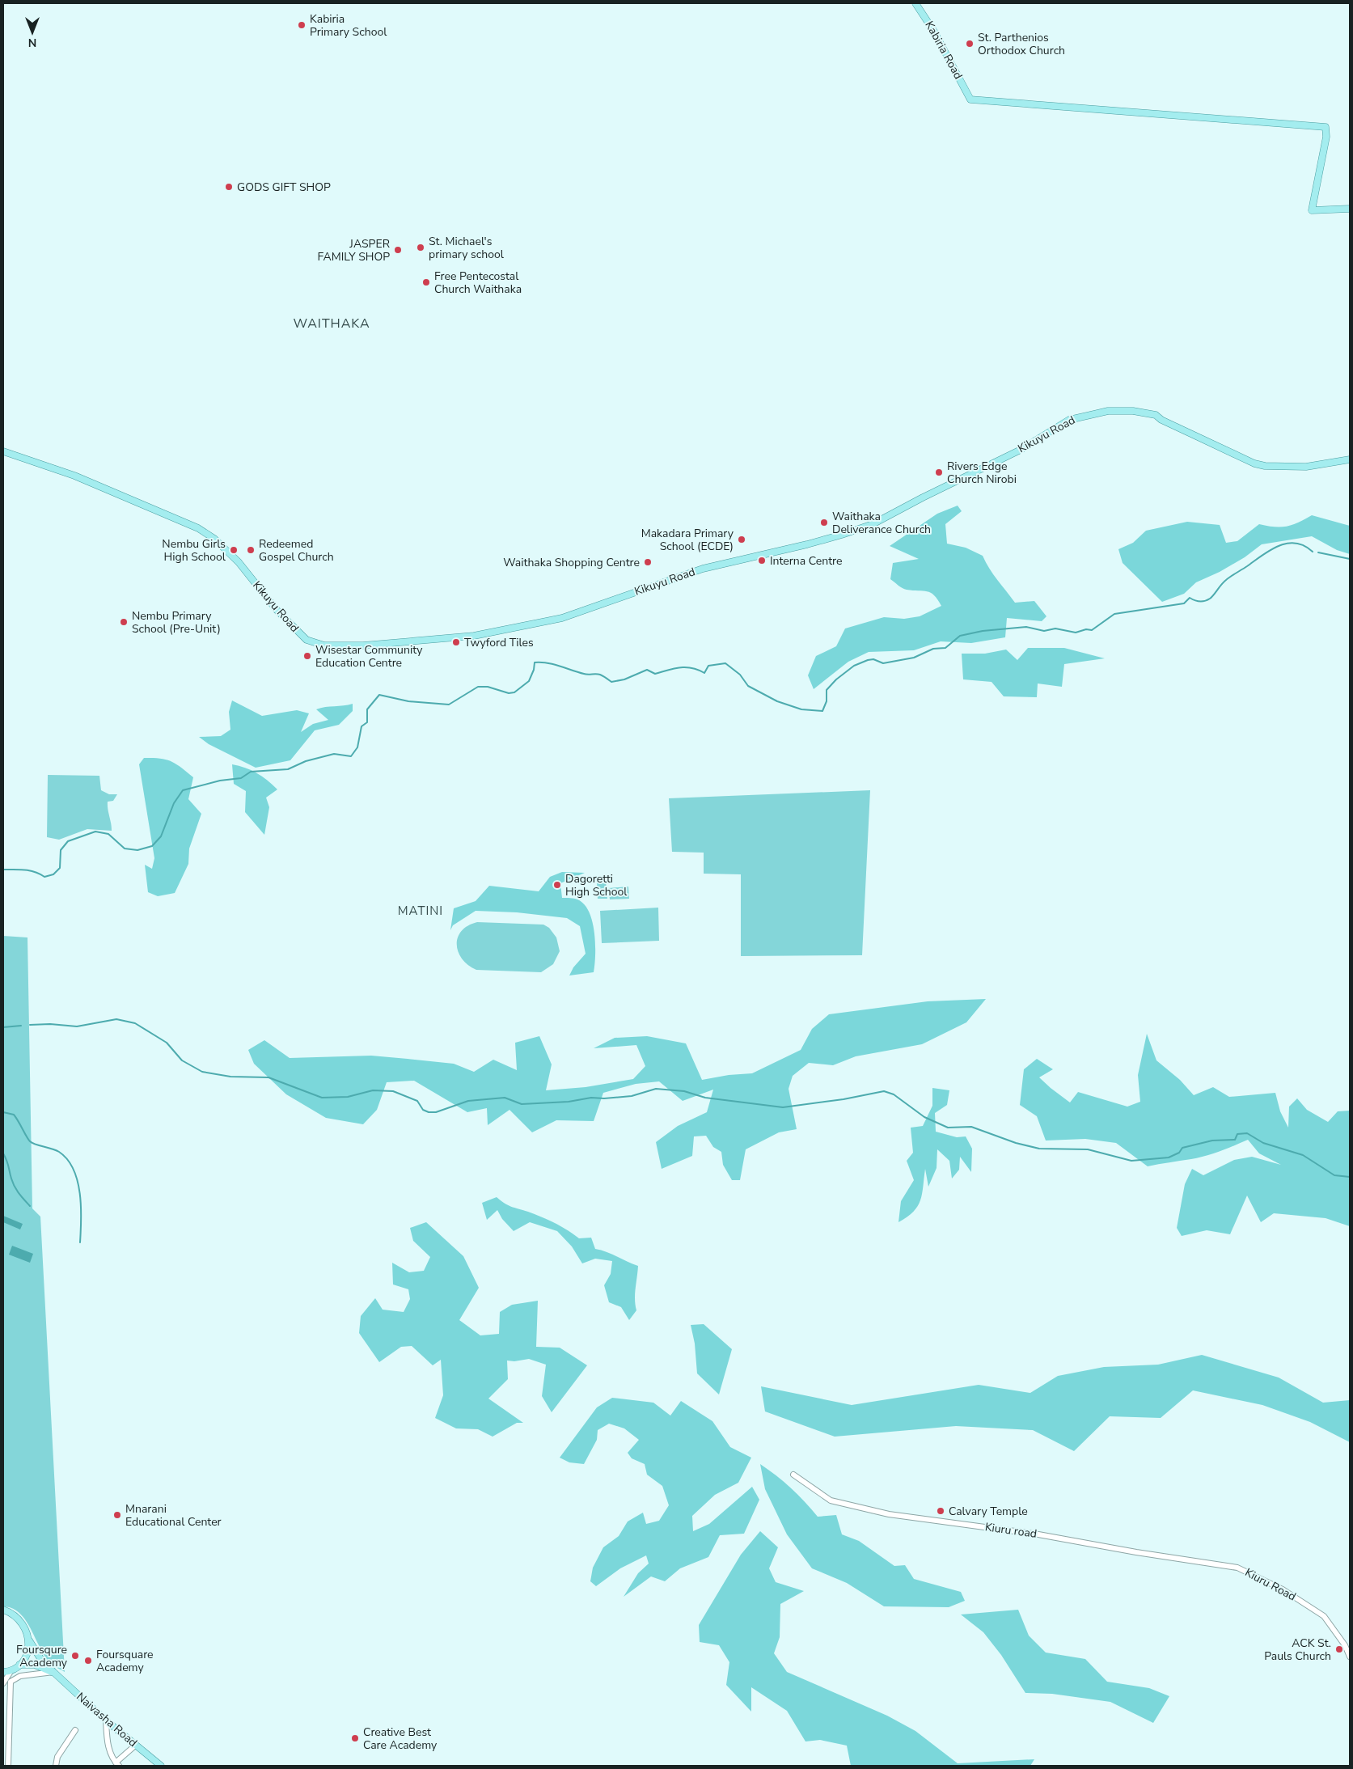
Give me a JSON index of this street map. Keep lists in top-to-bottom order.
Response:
{
  "streets": {
    "main road": ["Kabiria Road", "Kikuyu Road", "Naivasha Road"],
    "street": ["Kiuru road", "Kiuru Road"]
  },
  "crossings": [
    ["Kiuru road", "Kiuru Road"]
  ],
  "districts": ["WAITHAKA", "MATINI"],
  "places": [
    "Kabiria Primary School",
    "St. Parthenios Orthodox Church",
    "GODS GIFT SHOP",
    "St. Michael's primary school",
    "JASPER FAMILY SHOP",
    "Free Pentecostal Church Waithaka",
    "Rivers Edge Church Nirobi",
    "Waithaka Deliverance Church",
    "Makadara Primary School (ECDE)",
    "Nembu Girls High School",
    "Redeemed Gospel Church",
    "Interna Centre",
    "Waithaka Shopping Centre",
    "Nembu Primary School (Pre-Unit)",
    "Twyford Tiles",
    "Wisestar Community Education Centre",
    "Dagoretti High School",
    "Calvary Temple",
    "Mnarani Educational Center",
    "ACK St. Pauls Church",
    "Foursqure Academy",
    "Foursquare Academy",
    "Creative Best Care Academy"
  ],
  "north": "bottom"
}
